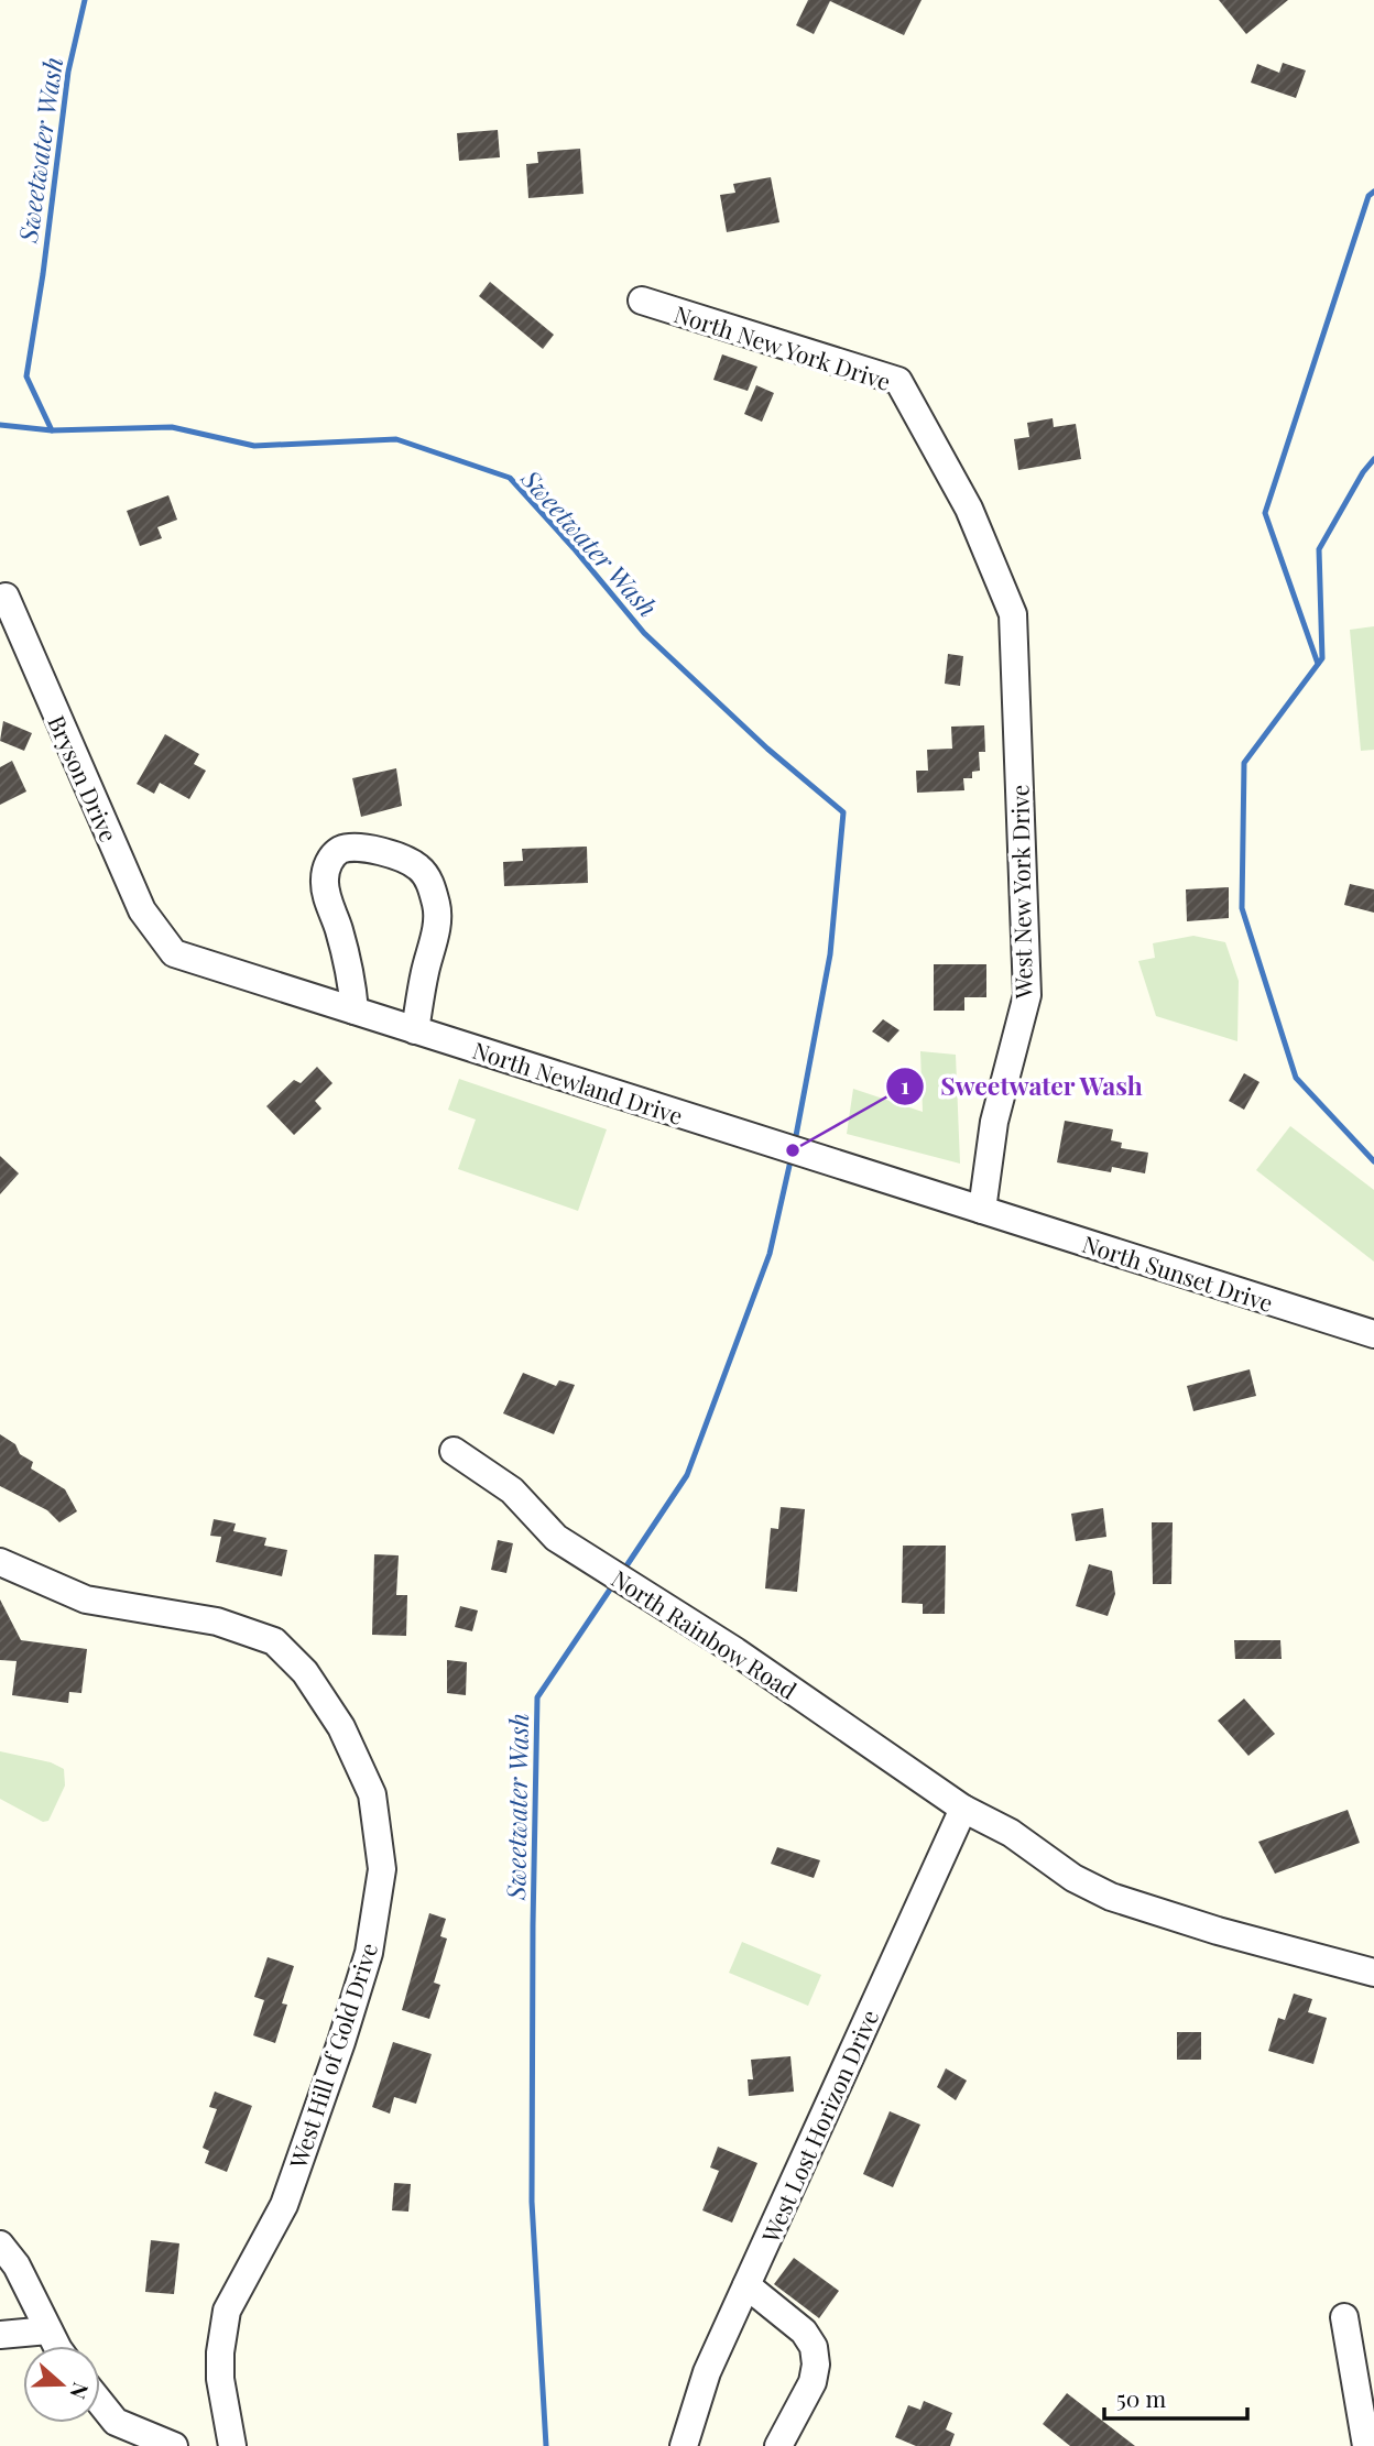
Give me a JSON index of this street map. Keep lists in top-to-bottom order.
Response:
{
  "streets": {
    "street": [
      "North New York Drive",
      "Bryson Drive",
      "West New York Drive",
      "North Newland Drive",
      "North Sunset Drive",
      "North Rainbow Road",
      "West Hill of Gold Drive",
      "West Lost Horizon Drive"
    ]
  },
  "crossings": [
    ["North New York Drive", "West New York Drive"],
    ["Bryson Drive", "North Newland Drive"],
    ["West New York Drive", "North Newland Drive"],
    ["West New York Drive", "North Sunset Drive"],
    ["North Newland Drive", "North Sunset Drive"],
    ["North Rainbow Road", "West Lost Horizon Drive"]
  ],
  "water": ["Sweetwater Wash"],
  "places": ["Sweetwater Wash"],
  "scale_bar": "50 m",
  "north": "right"
}
